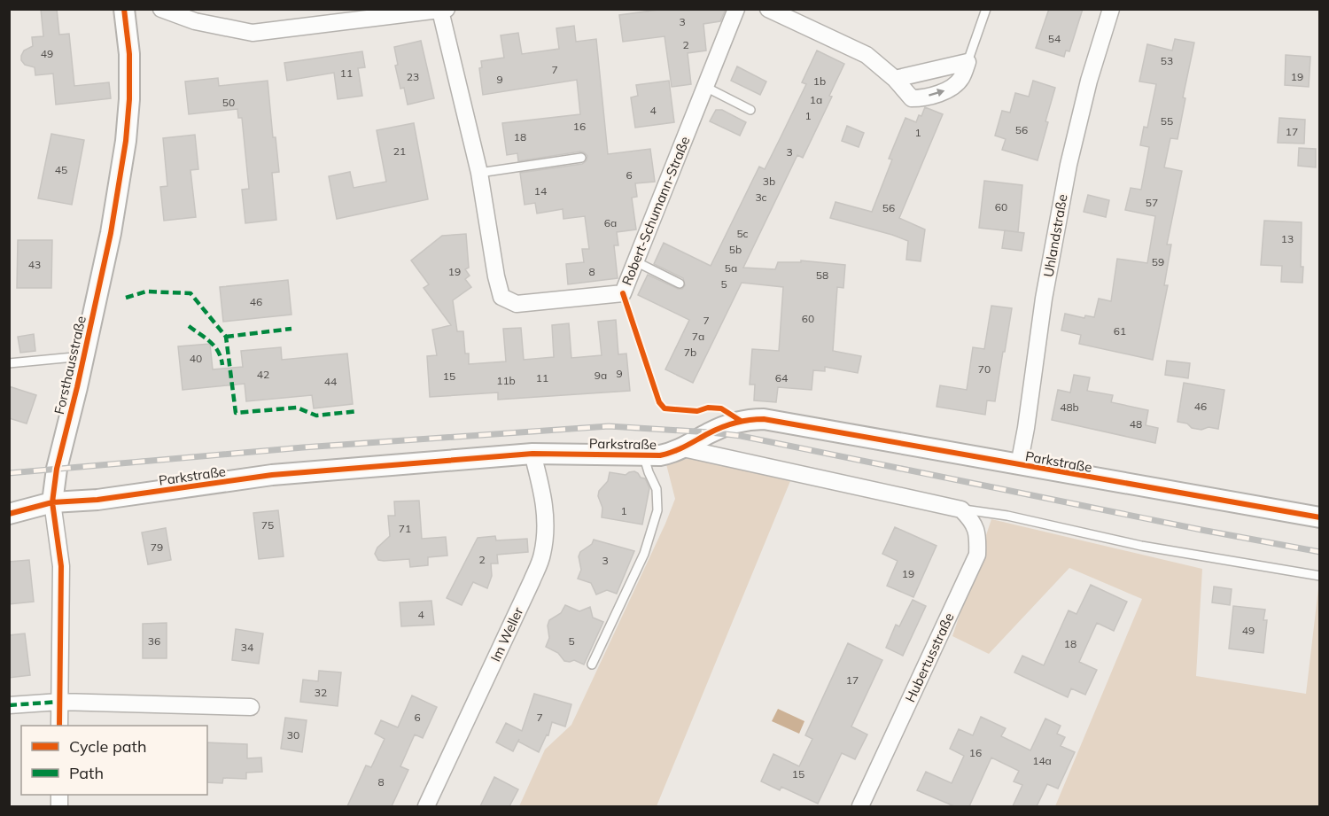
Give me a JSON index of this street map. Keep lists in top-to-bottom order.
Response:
{
  "streets": {
    "street": [
      "Robert-Schumann-Straße",
      "Uhlandstraße",
      "Forsthausstraße",
      "Parkstraße",
      "Im Weller",
      "Hubertusstraße"
    ]
  },
  "crossings": [
    ["Uhlandstraße", "Parkstraße"],
    ["Forsthausstraße", "Parkstraße"],
    ["Parkstraße", "Im Weller"],
    ["Parkstraße", "Hubertusstraße"]
  ],
  "house_numbers": [
    "3",
    "54",
    "2",
    "49",
    "53",
    "7",
    "11",
    "23",
    "19",
    "9",
    "1b",
    "1a",
    "50",
    "4",
    "1",
    "55",
    "16",
    "56",
    "17",
    "1",
    "18",
    "21",
    "3",
    "45",
    "6",
    "3b",
    "14",
    "3c",
    "57",
    "60",
    "56",
    "6a",
    "5c",
    "13",
    "5b",
    "59",
    "43",
    "5a",
    "19",
    "8",
    "58",
    "5",
    "46",
    "60",
    "7",
    "61",
    "7a",
    "7b",
    "40",
    "70",
    "9",
    "42",
    "9a",
    "15",
    "11",
    "64",
    "11b",
    "44",
    "46",
    "48b",
    "48",
    "1",
    "75",
    "71",
    "79",
    "2",
    "3",
    "19",
    "4",
    "49",
    "36",
    "5",
    "18",
    "34",
    "17",
    "32",
    "6",
    "7",
    "30",
    "16",
    "14a",
    "15",
    "8"
  ],
  "legend": ["Cycle path", "Path"]
}
